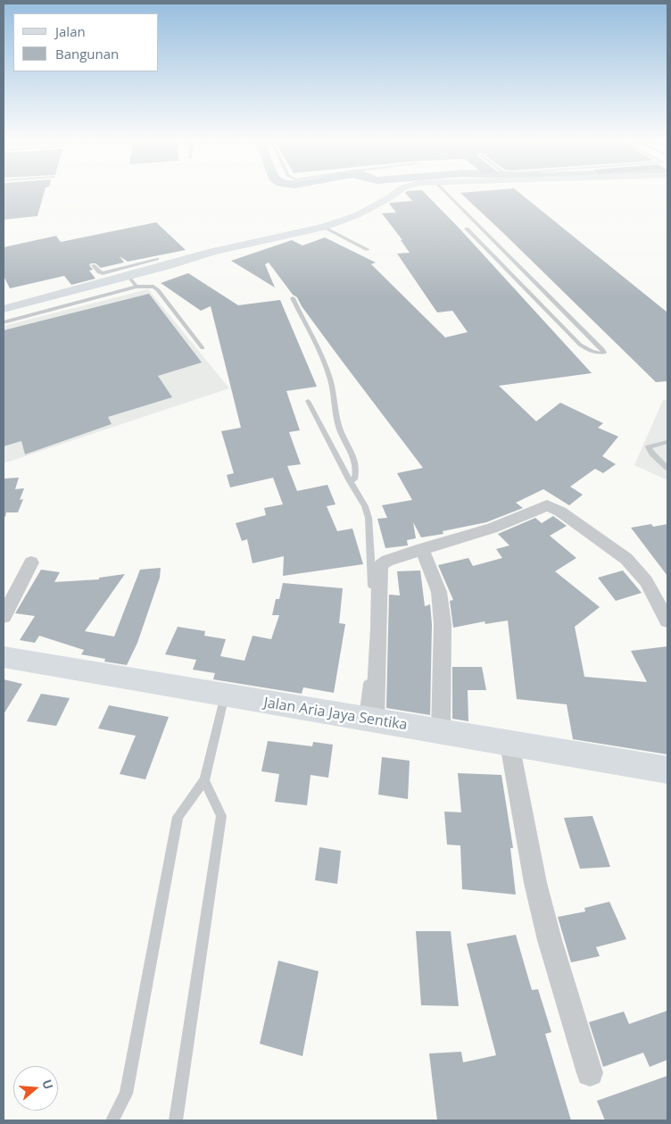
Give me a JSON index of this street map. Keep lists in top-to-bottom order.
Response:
{
  "streets": {
    "street": ["Jalan Aria Jaya Sentika"]
  },
  "legend": ["Jalan", "Bangunan"],
  "north": "right"
}
